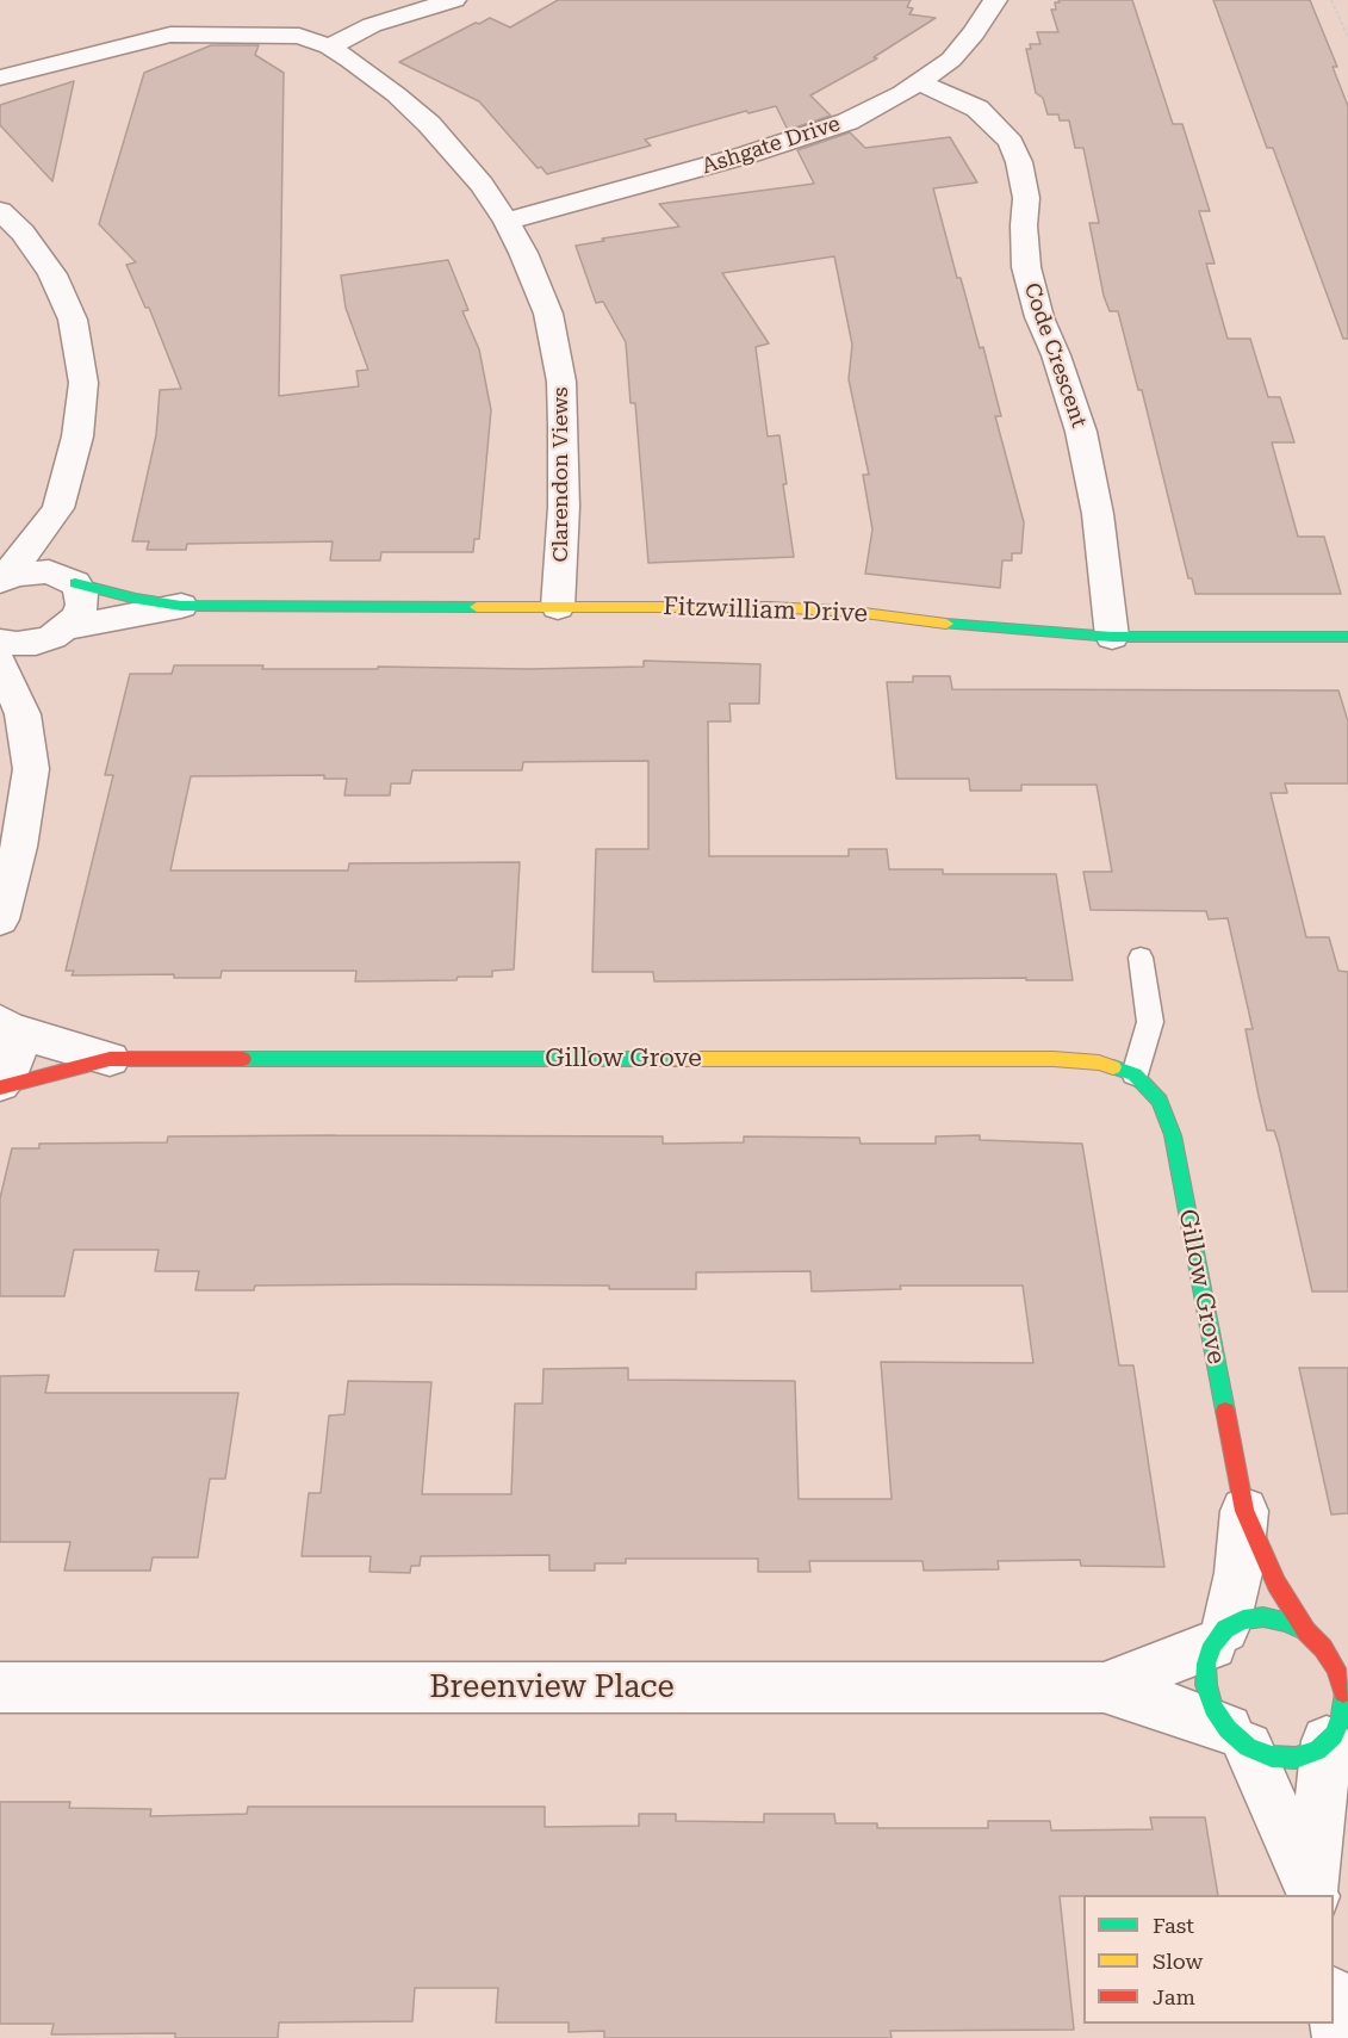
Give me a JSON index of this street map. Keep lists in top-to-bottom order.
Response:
{
  "streets": {
    "street": [
      "Ashgate Drive",
      "Code Crescent",
      "Clarendon Views",
      "Fitzwilliam Drive",
      "Gillow Grove",
      "Breenview Place"
    ]
  },
  "crossings": [
    ["Ashgate Drive", "Code Crescent"],
    ["Ashgate Drive", "Clarendon Views"],
    ["Code Crescent", "Fitzwilliam Drive"],
    ["Clarendon Views", "Fitzwilliam Drive"],
    ["Gillow Grove", "Breenview Place"]
  ],
  "legend": ["Fast", "Slow", "Jam"]
}
